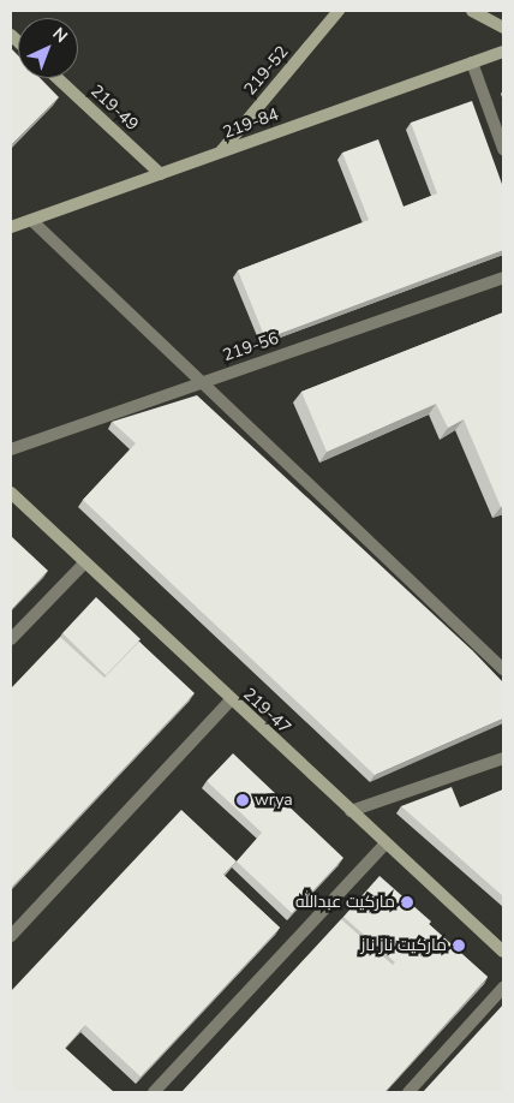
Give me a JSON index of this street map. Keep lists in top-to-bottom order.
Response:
{
  "streets": {
    "street": [
      "219-52",
      "219-49",
      "219-84",
      "219-56",
      "219-47"
    ]
  },
  "crossings": [
    ["219-52", "219-84"],
    ["219-49", "219-84"]
  ],
  "places": ["wrya", "ماركيت عبدالله", "ماركيت ناز ناز"],
  "north": "top right"
}
